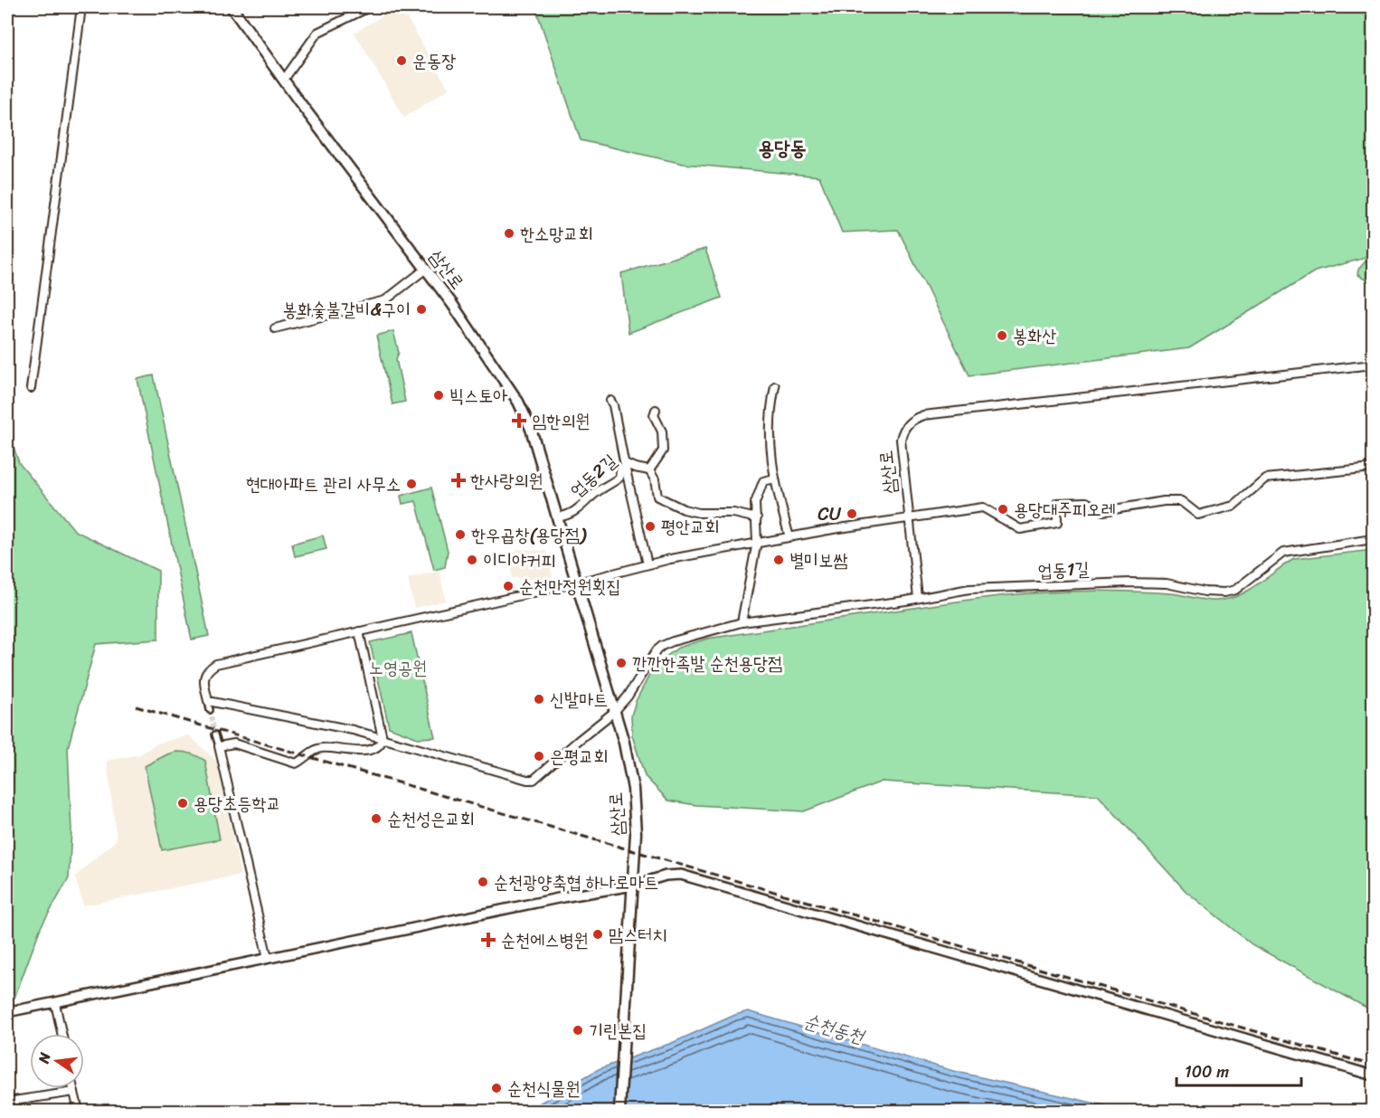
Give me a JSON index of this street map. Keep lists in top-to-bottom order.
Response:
{
  "streets": {
    "main road": ["삼산로"],
    "street": ["업동2길", "업동1길"]
  },
  "crossings": [
    ["삼산로", "업동2길"],
    ["삼산로", "업동1길"]
  ],
  "districts": ["용당동"],
  "water": ["순천동천"],
  "parks": ["노영공원"],
  "places": {
    "other": [
      "운동장",
      "한소망교회",
      "봉화숯불갈비&구이",
      "봉화산",
      "빅스토아",
      "현대아파트 관리 사무소",
      "용당대주피오레",
      "CU",
      "평안교회",
      "한우곱창(용당점)",
      "이디야커피",
      "별미보쌈",
      "순천만정원횟집",
      "깐깐한족발 순천용당점",
      "신발마트",
      "은평교회",
      "용당초등학교",
      "순천성은교회",
      "순천광양축협 하나로마트",
      "맘스터치",
      "기린본집",
      "순천식물원"
    ],
    "health": ["임한의원", "한사랑의원", "순천에스병원"]
  },
  "scale_bar": "100 m",
  "north": "left"
}
